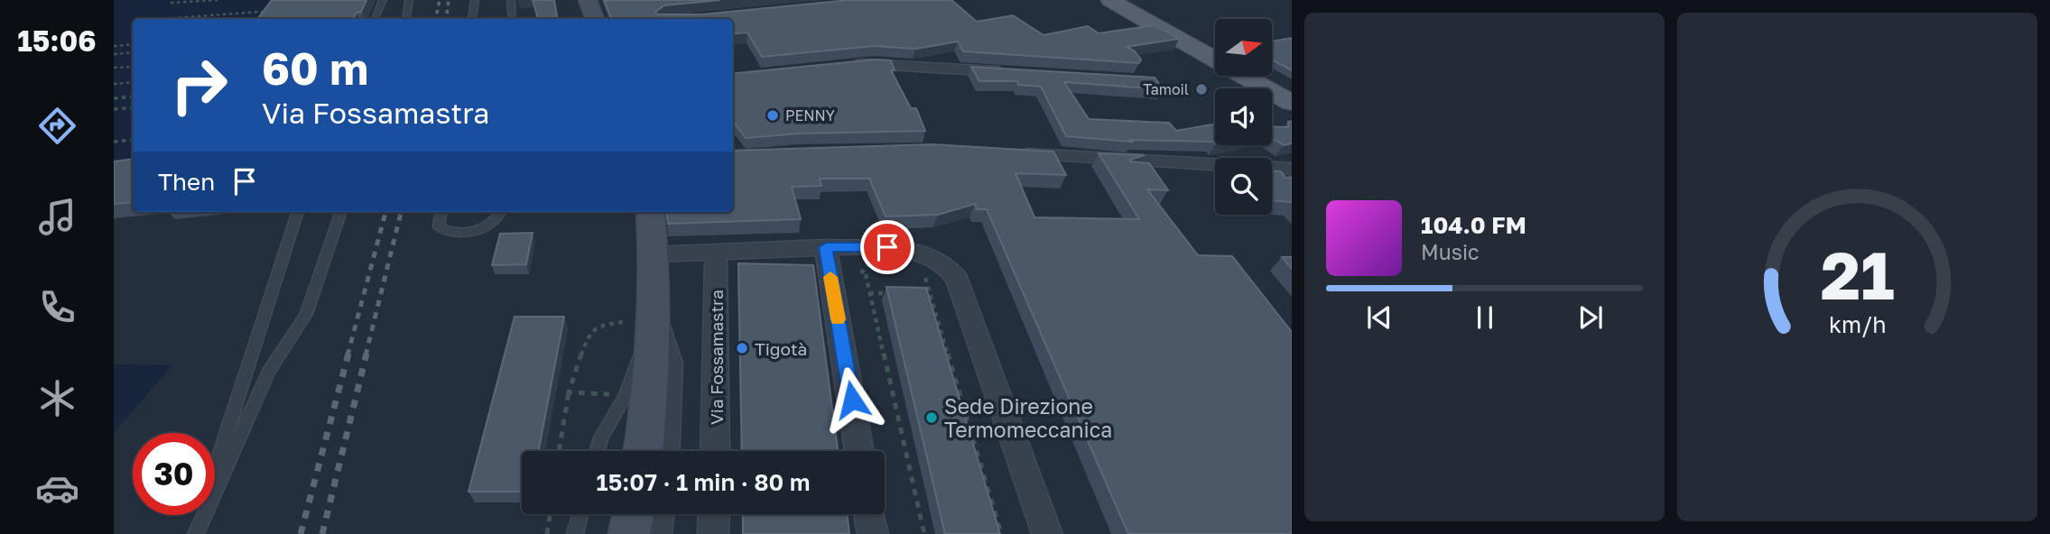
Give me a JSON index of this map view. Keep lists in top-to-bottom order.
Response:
{
  "streets": {
    "street": ["Via Fossamastra"]
  },
  "places": [
    "Tamoil",
    "PENNY",
    "Tigotà",
    "Sede Direzione Termomeccanica"
  ],
  "north": "right",
  "page": {
    "tabs": "15:06",
    "turn": ["60 m", "Via Fossamastra"],
    "then": "Then",
    "song": ["104.0 FM", "Music"],
    "limit": "30",
    "trip": "15:07 · 1 min · 80 m",
    "gauge": ["21", "km/h"]
  }
}
